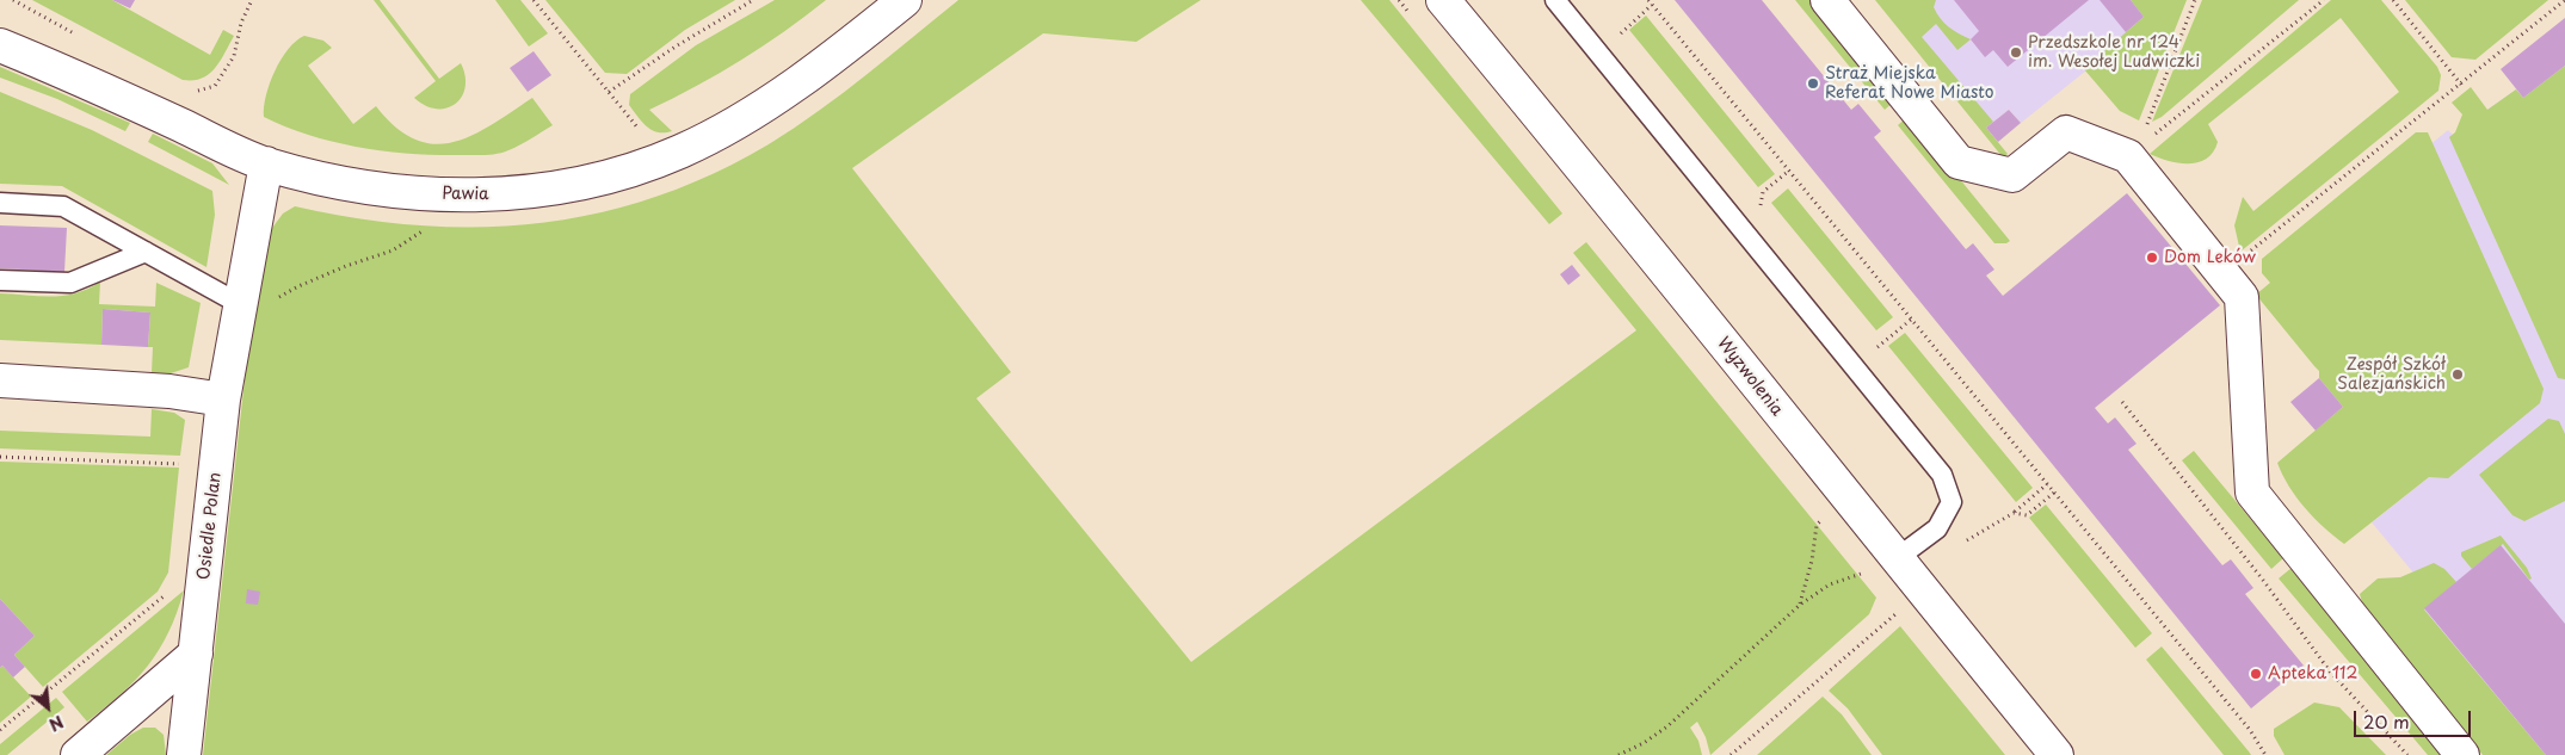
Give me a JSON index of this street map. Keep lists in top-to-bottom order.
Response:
{
  "streets": {
    "street": ["Pawia", "Wyzwolenia", "Osiedle Polan"]
  },
  "crossings": [
    ["Pawia", "Osiedle Polan"]
  ],
  "places": [
    "Przedszkole nr 124 im. Wesołej Ludwiczki",
    "Straż Miejska Referat Nowe Miasto",
    "Dom Leków",
    "Zespół Szkół Salezjańskich",
    "Apteka 112"
  ],
  "scale_bar": "20 m",
  "north": "bottom right"
}
